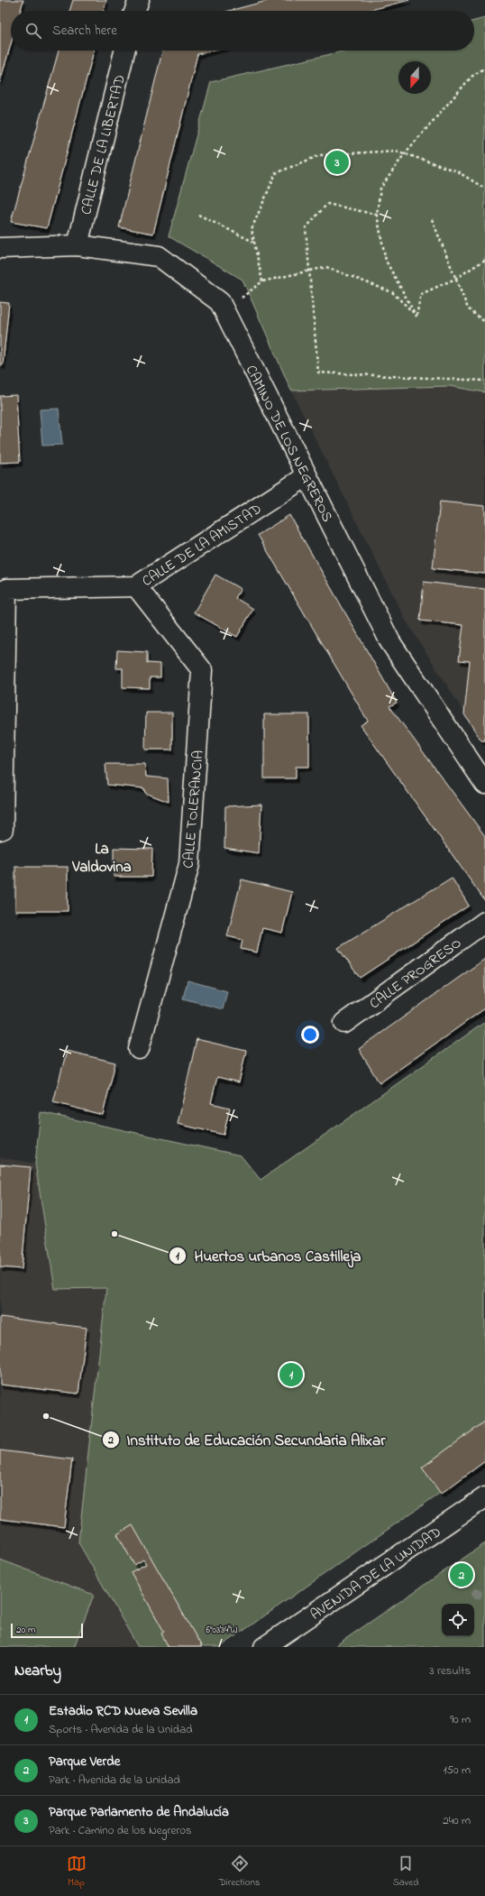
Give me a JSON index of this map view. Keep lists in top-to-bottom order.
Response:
{
  "streets": {
    "street": [
      "CALLE DE LA LIBERTAD",
      "CAMINO DE LOS NEGREROS",
      "CALLE DE LA AMISTAD",
      "CALLE TOLERANCIA",
      "CALLE PROGRESO",
      "AVENIDA DE LA UNIDAD"
    ]
  },
  "crossings": [
    ["CALLE DE LA LIBERTAD", "CAMINO DE LOS NEGREROS"],
    ["CAMINO DE LOS NEGREROS", "CALLE DE LA AMISTAD"],
    ["CALLE DE LA AMISTAD", "CALLE TOLERANCIA"]
  ],
  "districts": ["La Valdovina"],
  "places": ["Huertos urbanos Castilleja", "Instituto de Educación Secundaria Alixar"],
  "scale_bar": "20 m",
  "north": "bottom",
  "page": {
    "search": "Search here",
    "pins": ["3", "1", "2"],
    "scale": "20 m",
    "heading": ["Nearby", "3 results"],
    "list": [
      {
        "mark": "1",
        "name": "Estadio RCD Nueva Sevilla",
        "note": "Sports · Avenida de la Unidad",
        "value": "90 m"
      },
      {
        "mark": "2",
        "name": "Parque Verde",
        "note": "Park · Avenida de la Unidad",
        "value": "150 m"
      },
      {
        "mark": "3",
        "name": "Parque Parlamento de Andalucía",
        "note": "Park · Camino de los Negreros",
        "value": "240 m"
      }
    ],
    "nav": ["Map", "Directions", "Saved"]
  },
  "coordinates": ["6°03'34\"W"]
}
